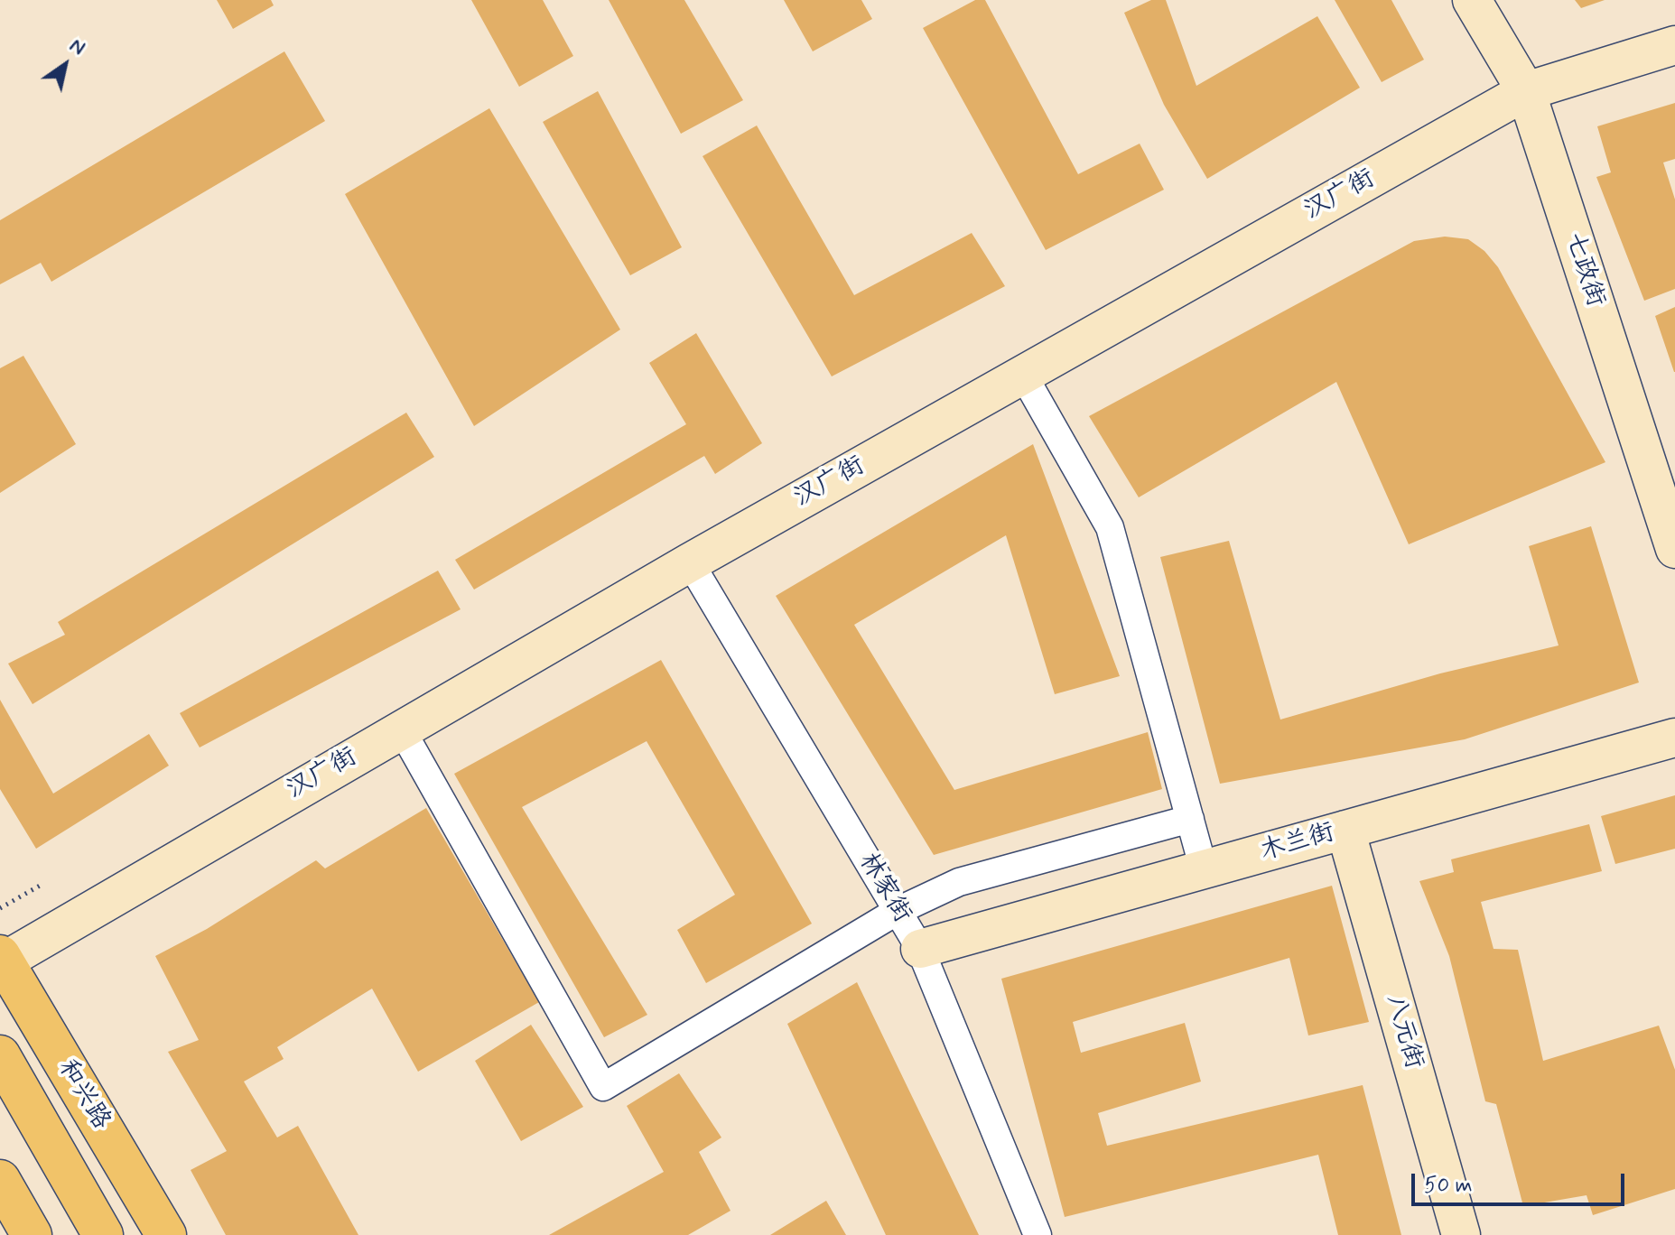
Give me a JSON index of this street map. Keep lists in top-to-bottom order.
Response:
{
  "streets": {
    "highway": ["和兴路"],
    "street": [
      "汉广街",
      "七政街",
      "木兰街",
      "林家街",
      "八元街"
    ]
  },
  "crossings": [
    ["汉广街", "七政街"],
    ["汉广街", "林家街"],
    ["汉广街", "和兴路"],
    ["木兰街", "林家街"],
    ["木兰街", "八元街"]
  ],
  "scale_bar": "50 m",
  "north": "top right"
}
